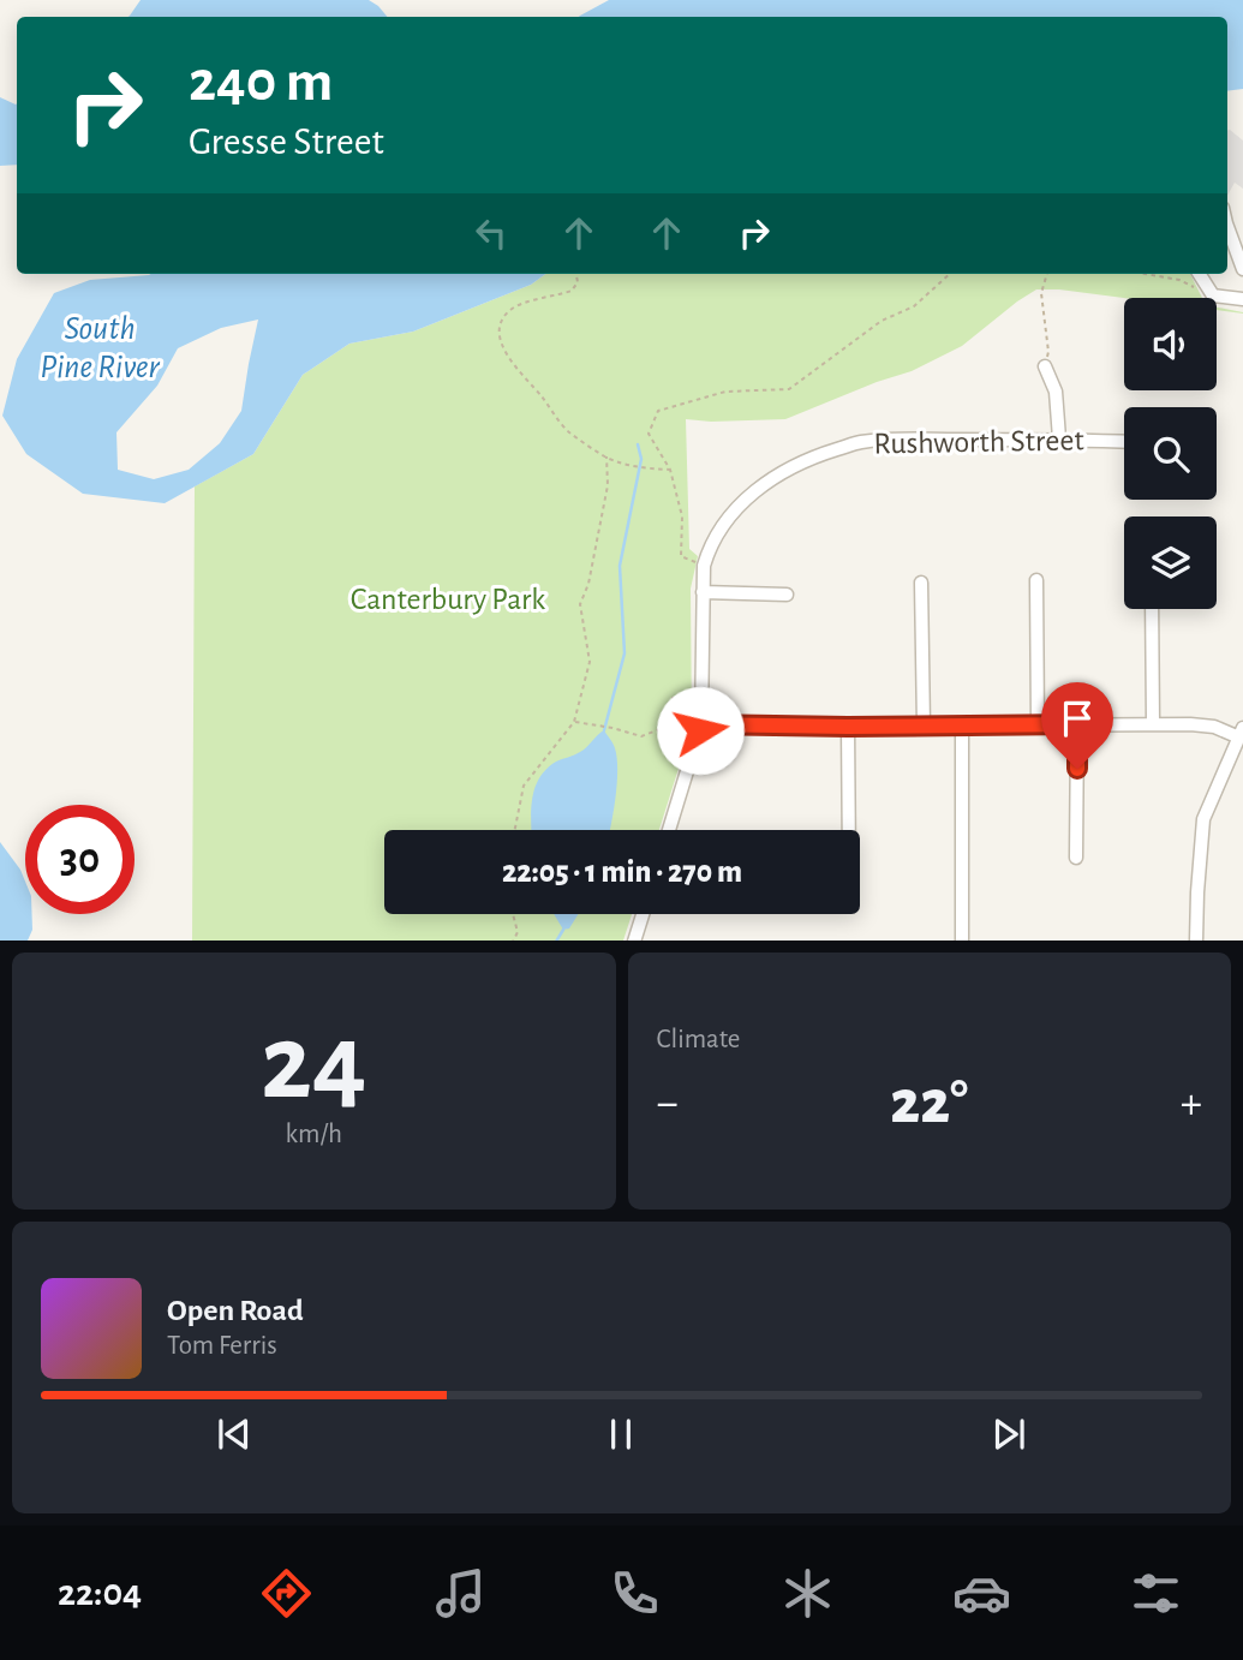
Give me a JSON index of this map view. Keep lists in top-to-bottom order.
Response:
{
  "streets": {
    "street": ["Rushworth Street"]
  },
  "water": ["South Pine River"],
  "parks": ["Canterbury Park"],
  "page": {
    "turn": ["240 m", "Gresse Street"],
    "limit": "30",
    "trip": "22:05 · 1 min · 270 m",
    "tile": [
      ["24", "km/h"],
      "Climate"
    ],
    "heat": ["−", "22°", "+"],
    "song": ["Open Road", "Tom Ferris"],
    "tabs": "22:04"
  }
}
